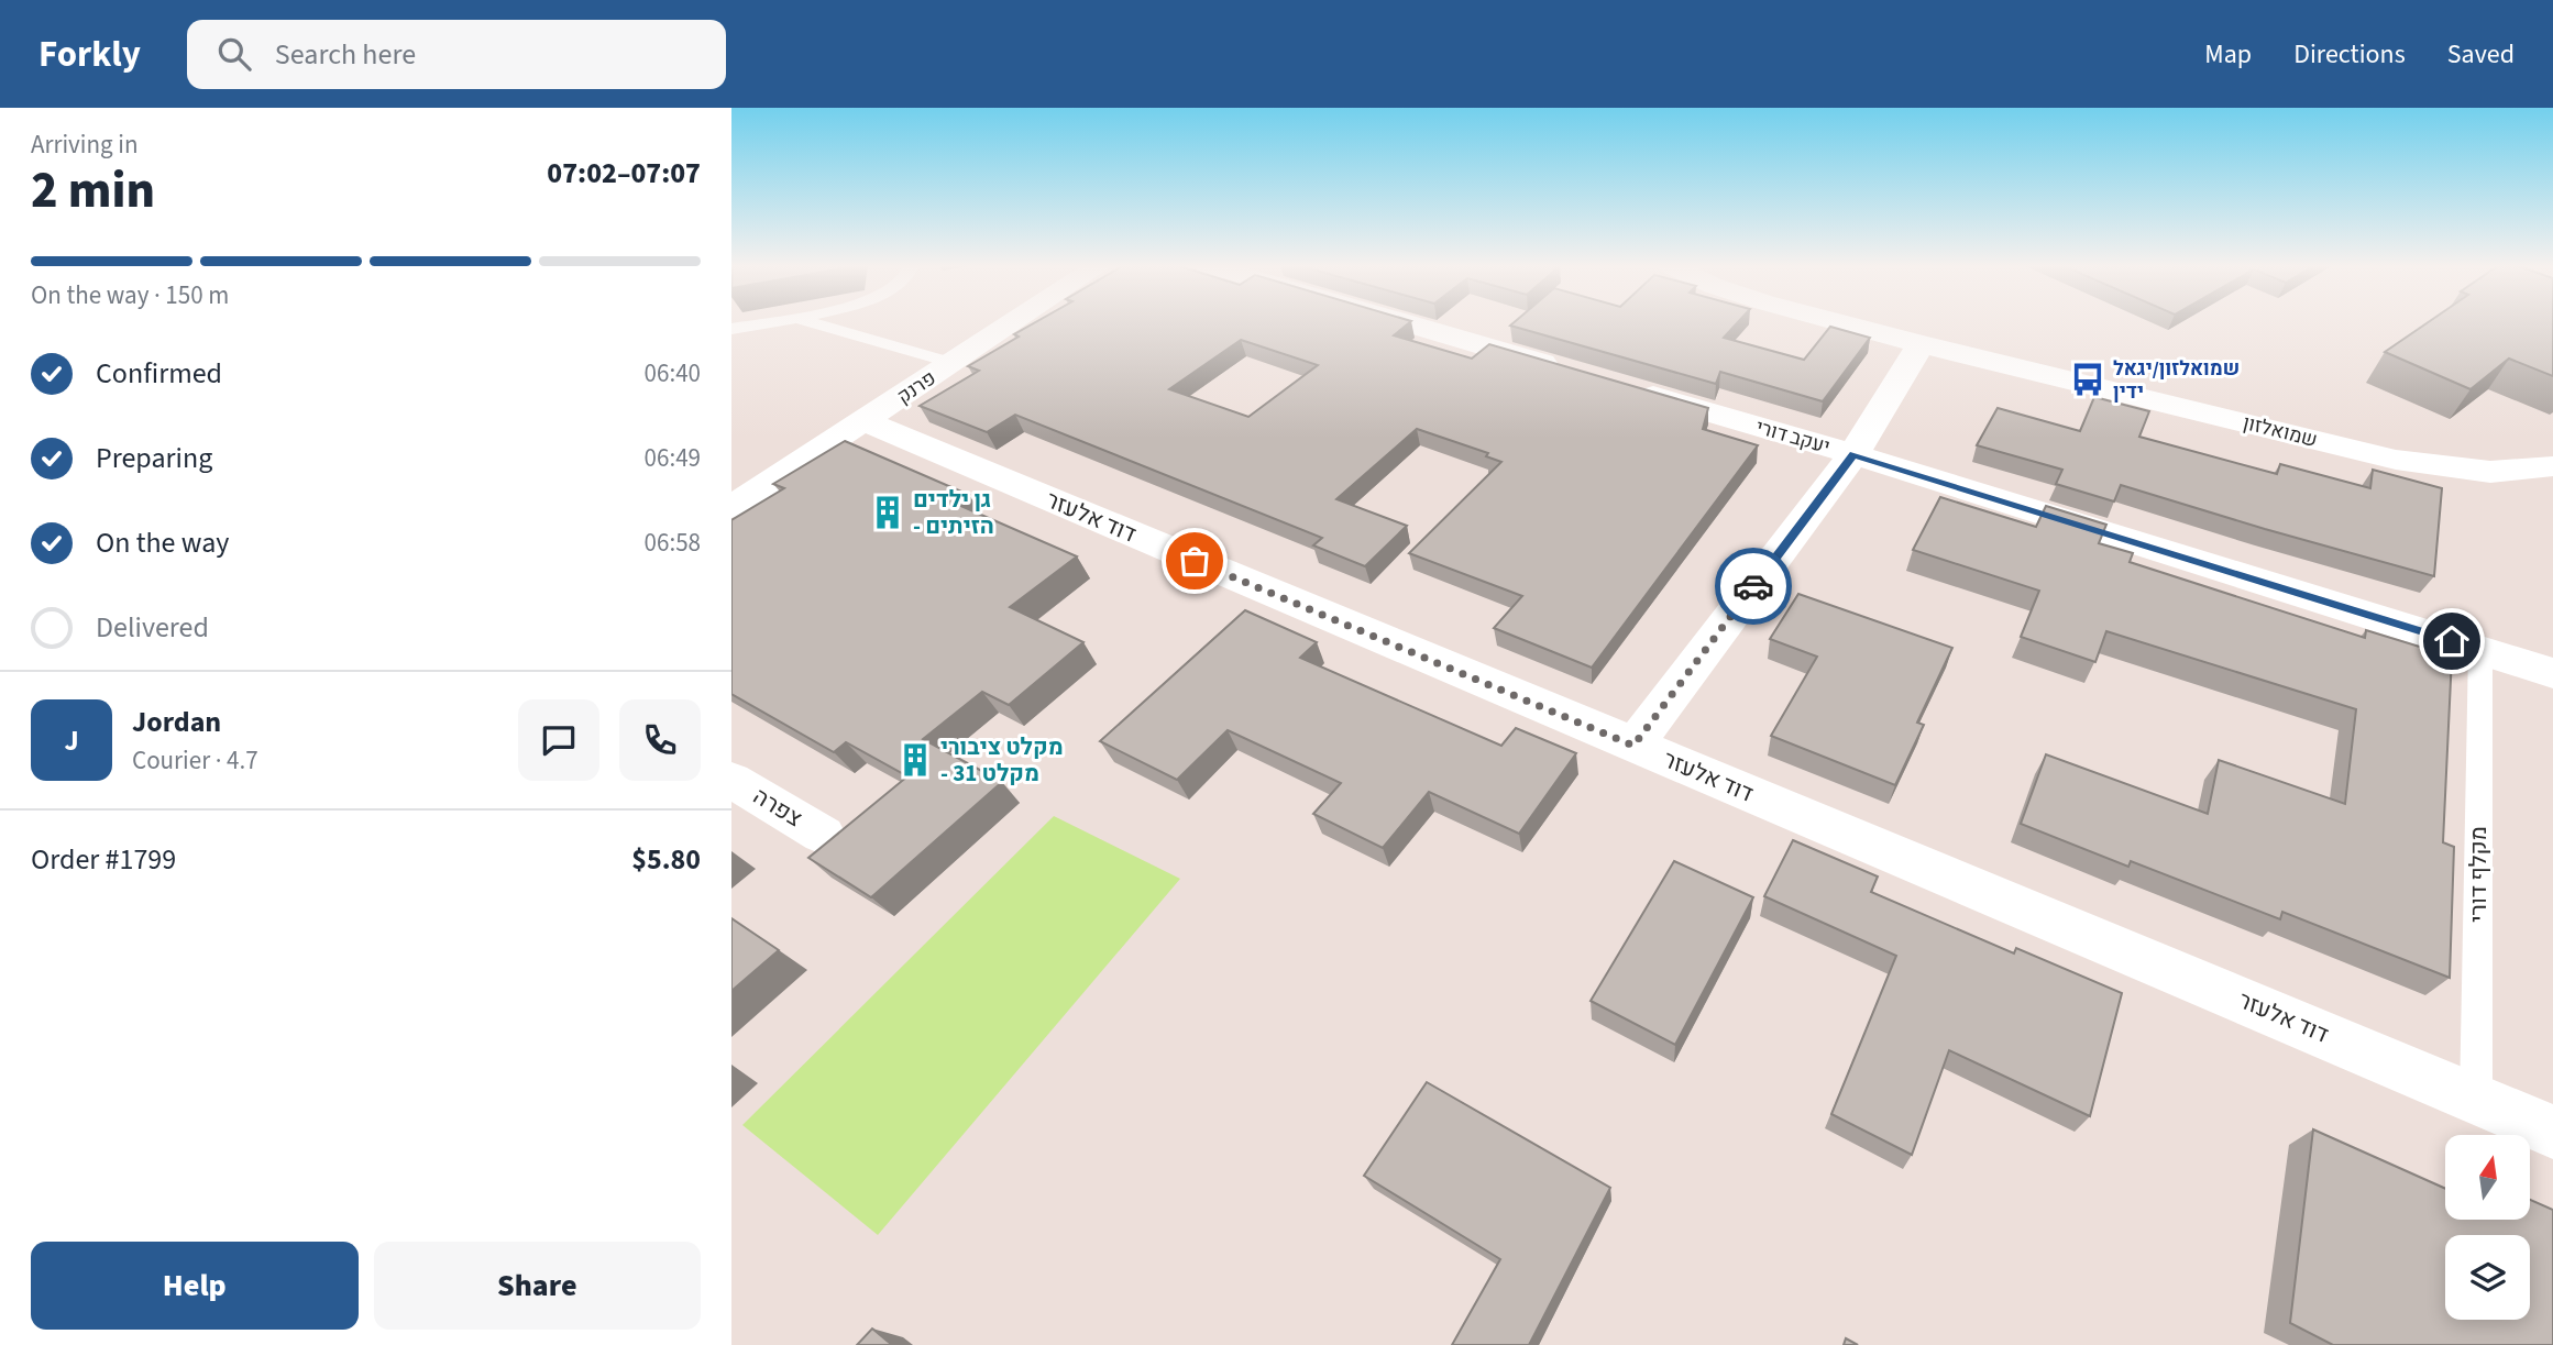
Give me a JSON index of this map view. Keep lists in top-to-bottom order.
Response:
{
  "streets": {
    "street": [
      "פרנק",
      "שמואלזון",
      "יעקב דורי",
      "דוד אלעזר",
      "צפרה"
    ],
    "lane": ["מקלף דורי"]
  },
  "crossings": [
    ["פרנק", "דוד אלעזר"],
    ["יעקב דורי", "מקלף דורי"],
    ["דוד אלעזר", "מקלף דורי"]
  ],
  "places": {
    "bus stop": ["שמואלזון/יגאל ידין"],
    "building": ["גן ילדים - הזיתים", "מקלט ציבורי - מקלט 31"]
  },
  "north": "top",
  "page": {
    "header": "Forkly",
    "search": "Search here",
    "nav": ["Map", "Directions", "Saved"],
    "heading": ["2 min", "Arriving in", "07:02–07:07"],
    "panel": [
      "Jordan",
      "Courier · 4.7",
      "Order #1799",
      "$5.80"
    ],
    "bar": "On the way · 150 m",
    "list": [
      ["Confirmed", "06:40"],
      ["Preparing", "06:49"],
      ["On the way", "06:58"],
      "Delivered"
    ],
    "round": "J",
    "buttons": ["Help", "Share"]
  }
}
